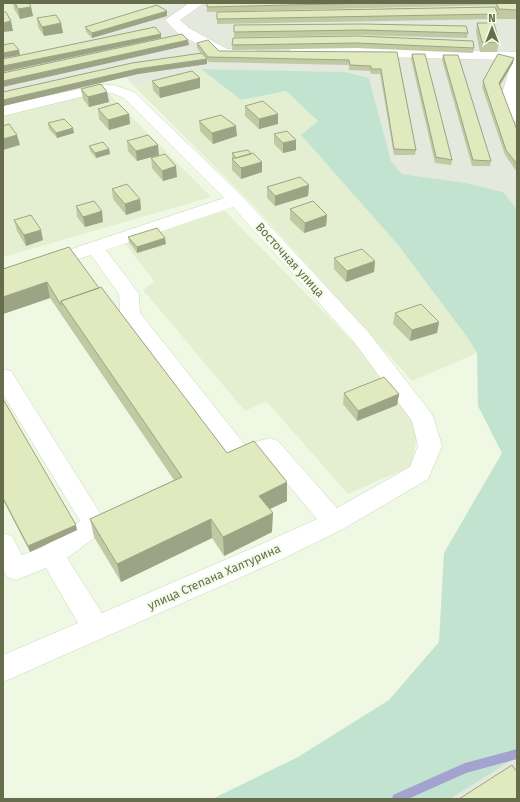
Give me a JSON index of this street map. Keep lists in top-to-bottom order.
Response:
{
  "streets": {
    "street": ["Восточная улица", "улица Степана Халтурина"]
  },
  "crossings": [
    ["Восточная улица", "улица Степана Халтурина"]
  ],
  "north": "top"
}
